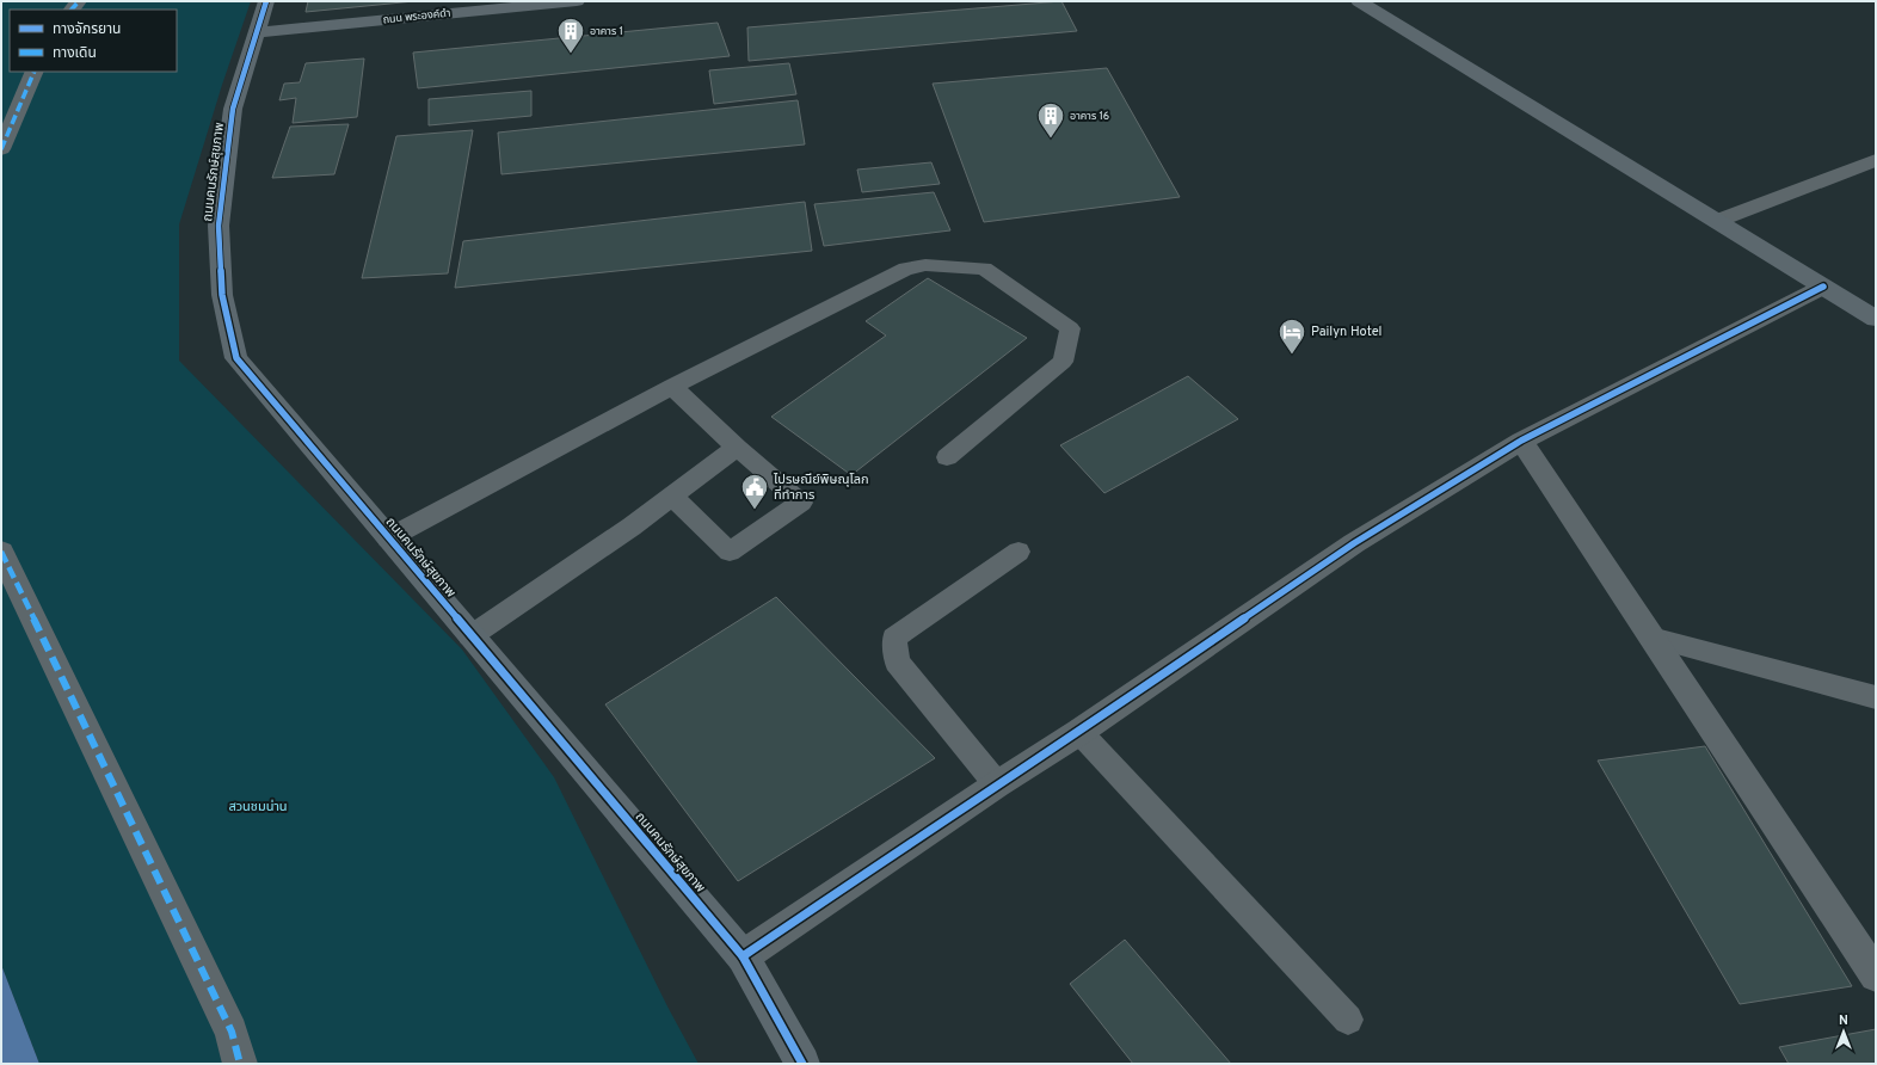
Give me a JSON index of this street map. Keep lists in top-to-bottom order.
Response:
{
  "streets": {
    "street": ["ถนน พระองค์ดำ", "ถนนคนรักษ์สุขภาพ"]
  },
  "crossings": [
    ["ถนน พระองค์ดำ", "ถนนคนรักษ์สุขภาพ"]
  ],
  "parks": ["สวนชมน่าน"],
  "places": {
    "building": ["อาคาร 1", "อาคาร 16"],
    "hotel": ["Pailyn Hotel"],
    "public building": ["ไปรษณีย์พิษณุโลก ที่ทำการ"]
  },
  "legend": ["ทางจักรยาน", "ทางเดิน"],
  "north": "top"
}
